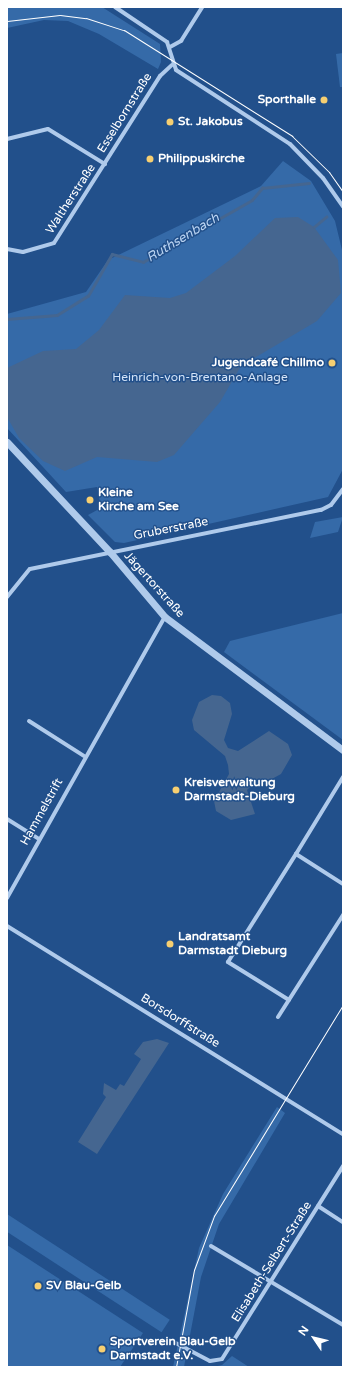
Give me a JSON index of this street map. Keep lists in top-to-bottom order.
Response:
{
  "streets": {
    "street": [
      "Esselbornstraße",
      "Waltherstraße",
      "Gruberstraße",
      "Jägertorstraße",
      "Hammelstrift",
      "Borsdorffstraße",
      "Elisabeth-Selbert-Straße"
    ]
  },
  "crossings": [
    ["Esselbornstraße", "Waltherstraße"],
    ["Gruberstraße", "Jägertorstraße"],
    ["Jägertorstraße", "Hammelstrift"]
  ],
  "water": ["Ruthsenbach"],
  "parks": ["Heinrich-von-Brentano-Anlage"],
  "places": [
    "Sporthalle",
    "St. Jakobus",
    "Philippuskirche",
    "Jugendcafé Chillmo",
    "Kleine Kirche am See",
    "Kreisverwaltung Darmstadt-Dieburg",
    "Landratsamt Darmstadt Dieburg",
    "SV Blau-Gelb",
    "Sportverein Blau-Gelb Darmstadt e.V."
  ],
  "north": "top left"
}
